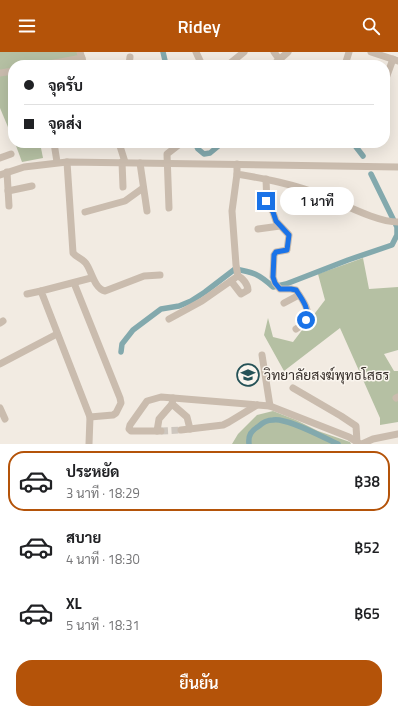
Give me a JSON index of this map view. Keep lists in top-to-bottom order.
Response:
{
  "places": {
    "school or university": ["วิทยาลัยสงฆ์พุทธโสธร"]
  },
  "page": {
    "header": "Ridey",
    "banner": ["จุดรับ", "จุดส่ง"],
    "bubble": "1 นาที",
    "list": [
      {
        "name": "ประหยัด",
        "note": "3 นาที · 18:29",
        "value": "฿38"
      },
      {
        "name": "สบาย",
        "note": "4 นาที · 18:30",
        "value": "฿52"
      },
      {
        "name": "XL",
        "note": "5 นาที · 18:31",
        "value": "฿65"
      }
    ],
    "buttons": "ยืนยัน"
  }
}
